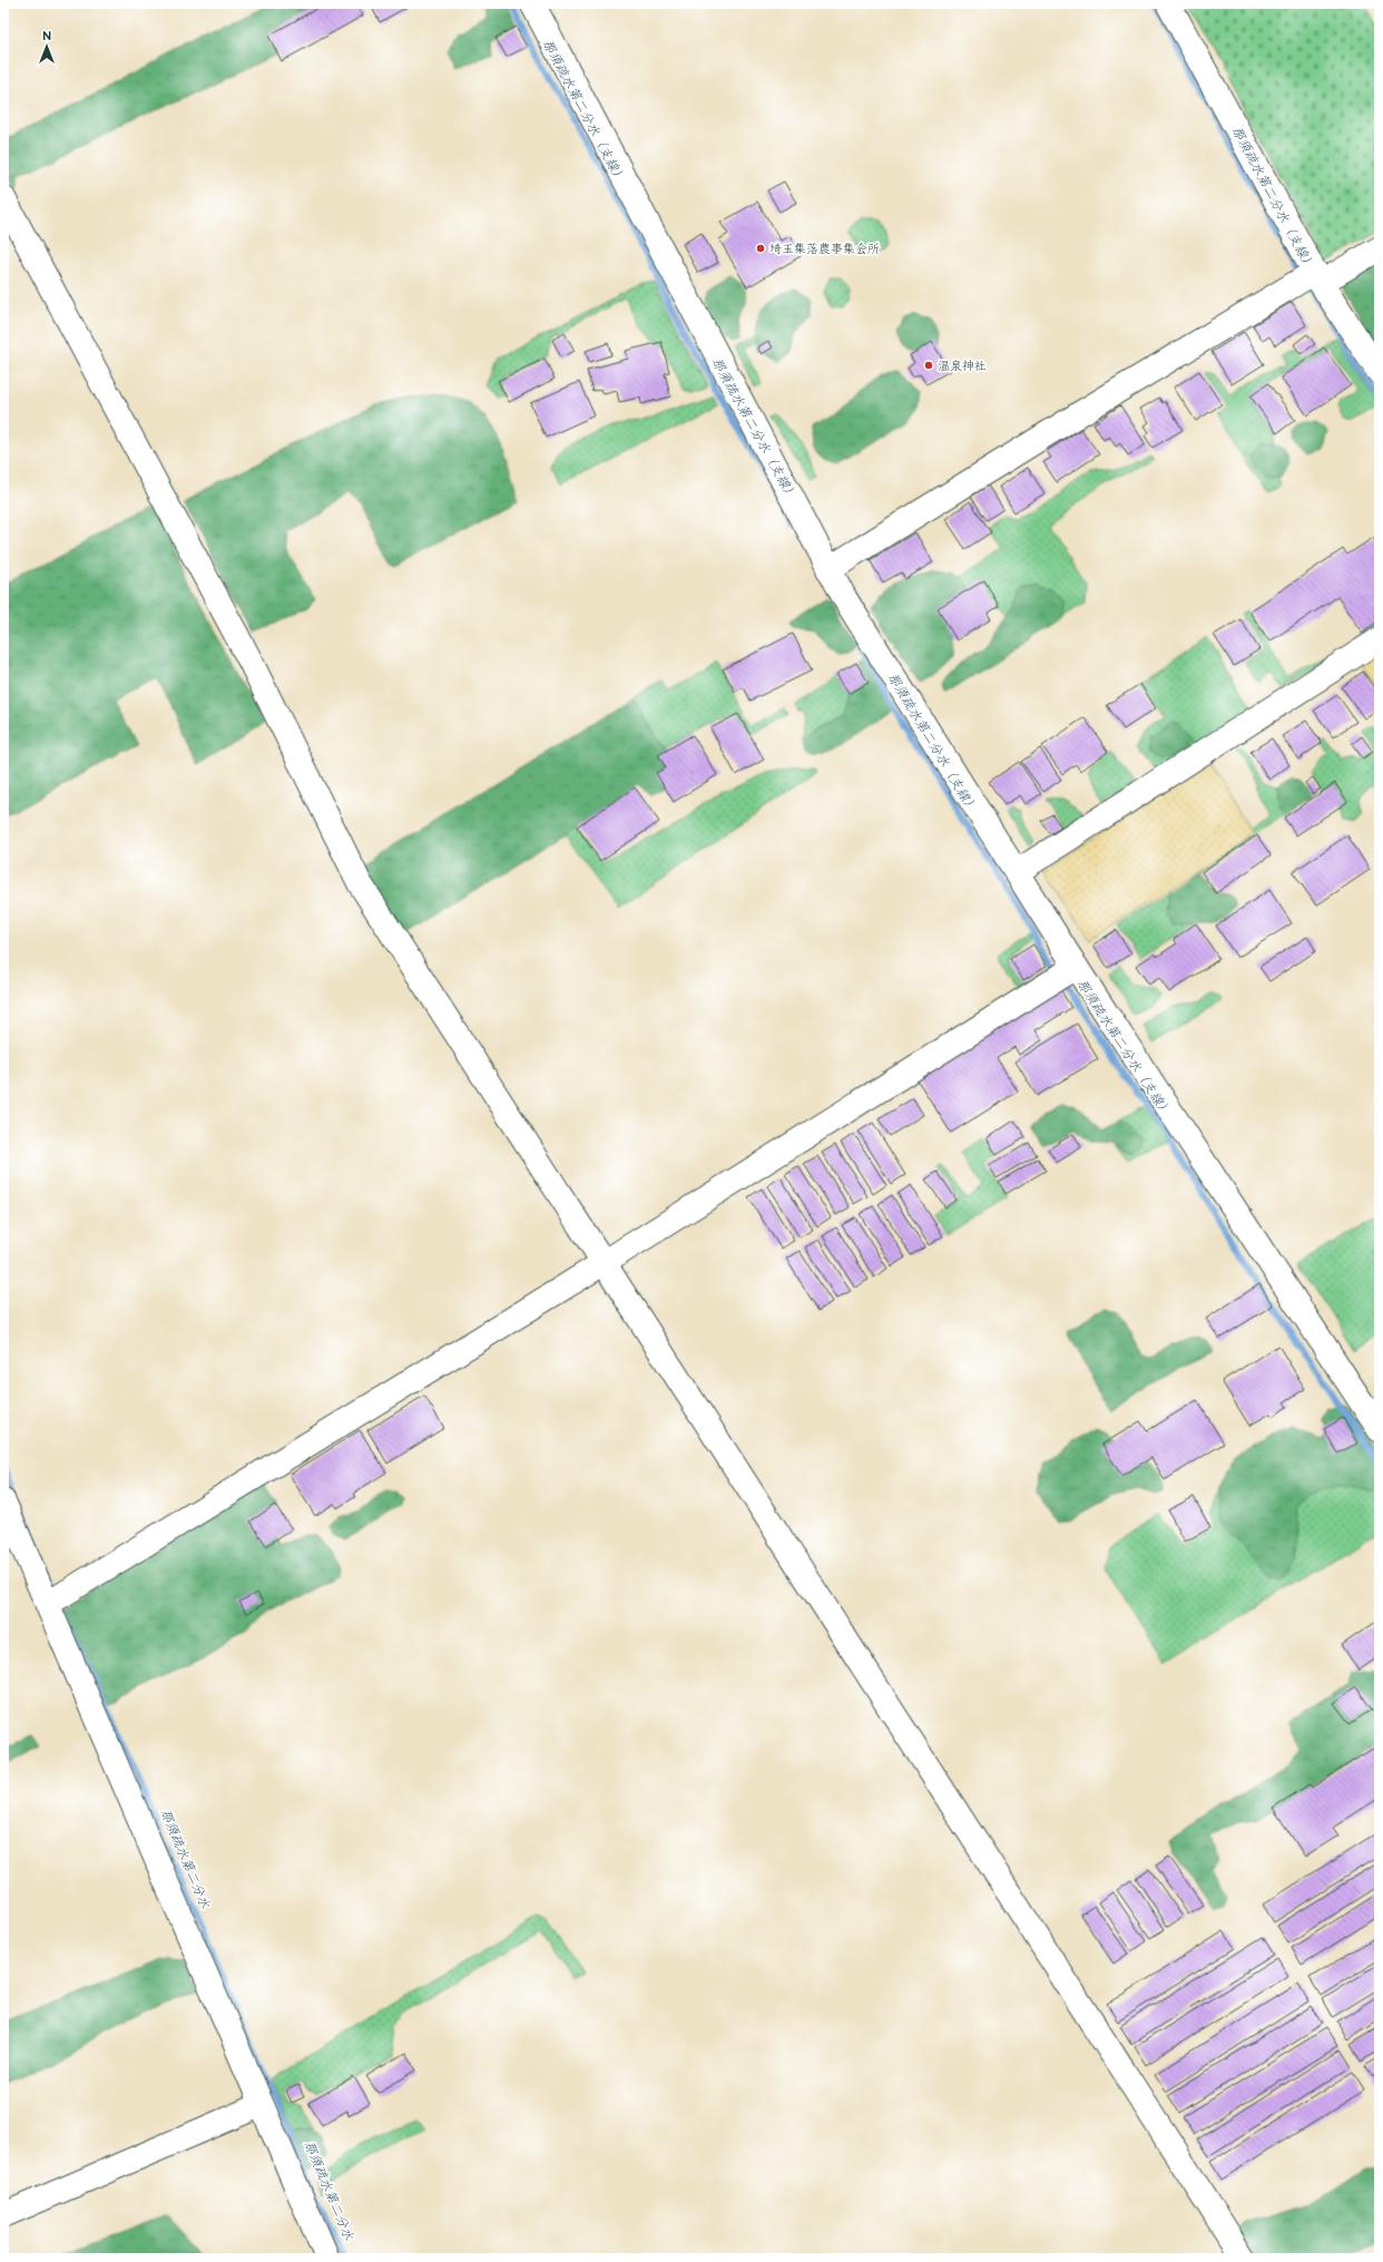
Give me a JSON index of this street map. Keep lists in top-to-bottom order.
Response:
{
  "water": ["那須疏水第二分水（支線）", "那須疏水第二分水"],
  "places": ["埼玉集落農事集会所", "温泉神社"],
  "north": "top"
}
